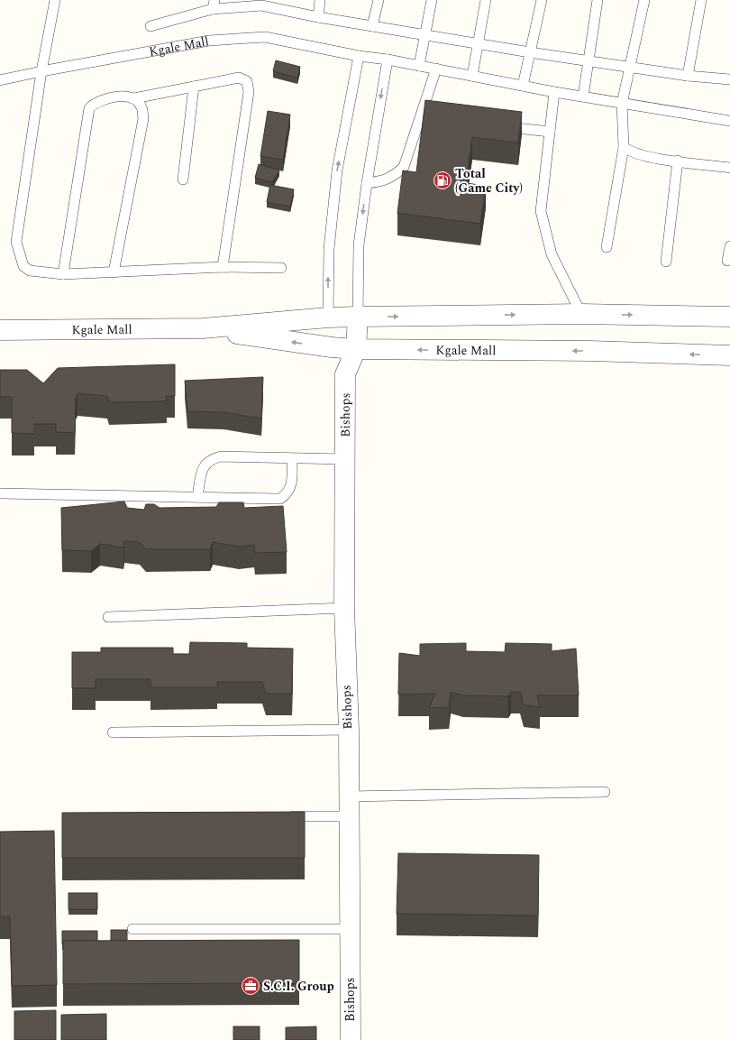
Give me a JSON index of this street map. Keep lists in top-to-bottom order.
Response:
{
  "streets": {
    "street": ["Kgale Mall", "Bishops"]
  },
  "crossings": [
    ["Kgale Mall", "Bishops"]
  ],
  "places": {
    "fuel station": ["Total (Game City)"],
    "office": ["S.C.I. Group"]
  }
}
